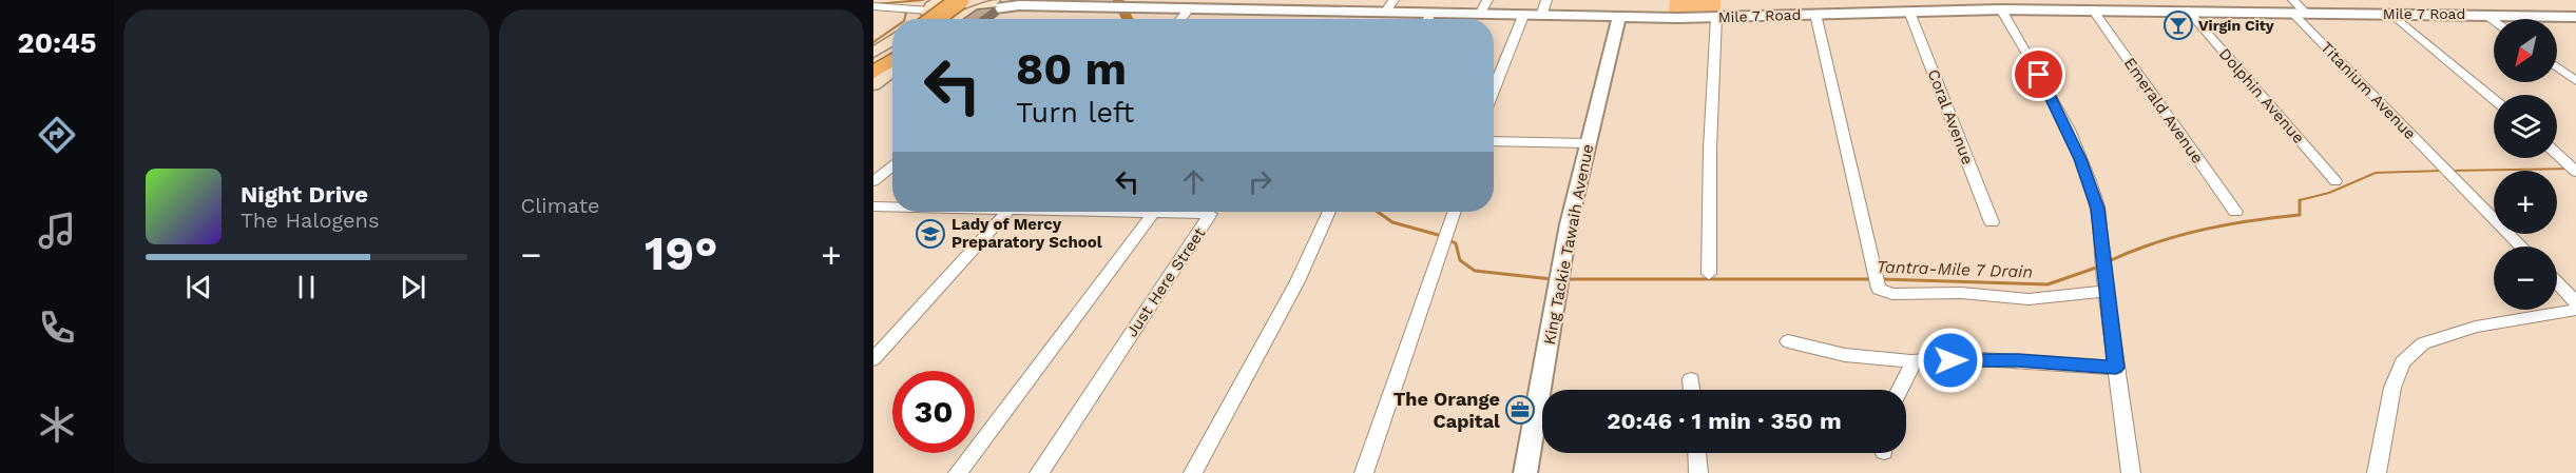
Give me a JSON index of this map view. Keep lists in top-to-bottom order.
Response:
{
  "streets": {
    "street": [
      "Mile 7 Road",
      "Titanium Avenue",
      "Dolphin Avenue",
      "Emerald Avenue",
      "Coral Avenue",
      "King Tackie Tawaih Avenue",
      "Just Here Street"
    ]
  },
  "crossings": [
    ["Mile 7 Road", "Titanium Avenue"],
    ["Mile 7 Road", "Dolphin Avenue"],
    ["Mile 7 Road", "Emerald Avenue"],
    ["Mile 7 Road", "Coral Avenue"],
    ["Mile 7 Road", "King Tackie Tawaih Avenue"]
  ],
  "water": ["Tantra-Mile 7 Drain"],
  "places": {
    "bar": ["Virgin City"],
    "school or university": ["Lady of Mercy Preparatory School"],
    "office": ["The Orange Capital"]
  },
  "north": "bottom left",
  "page": {
    "tabs": "20:45",
    "tile": "Climate",
    "map_buttons": ["+", "−"],
    "turn": ["80 m", "Turn left"],
    "song": ["Night Drive", "The Halogens"],
    "heat": ["−", "19°", "+"],
    "limit": "30",
    "trip": "20:46 · 1 min · 350 m"
  }
}
